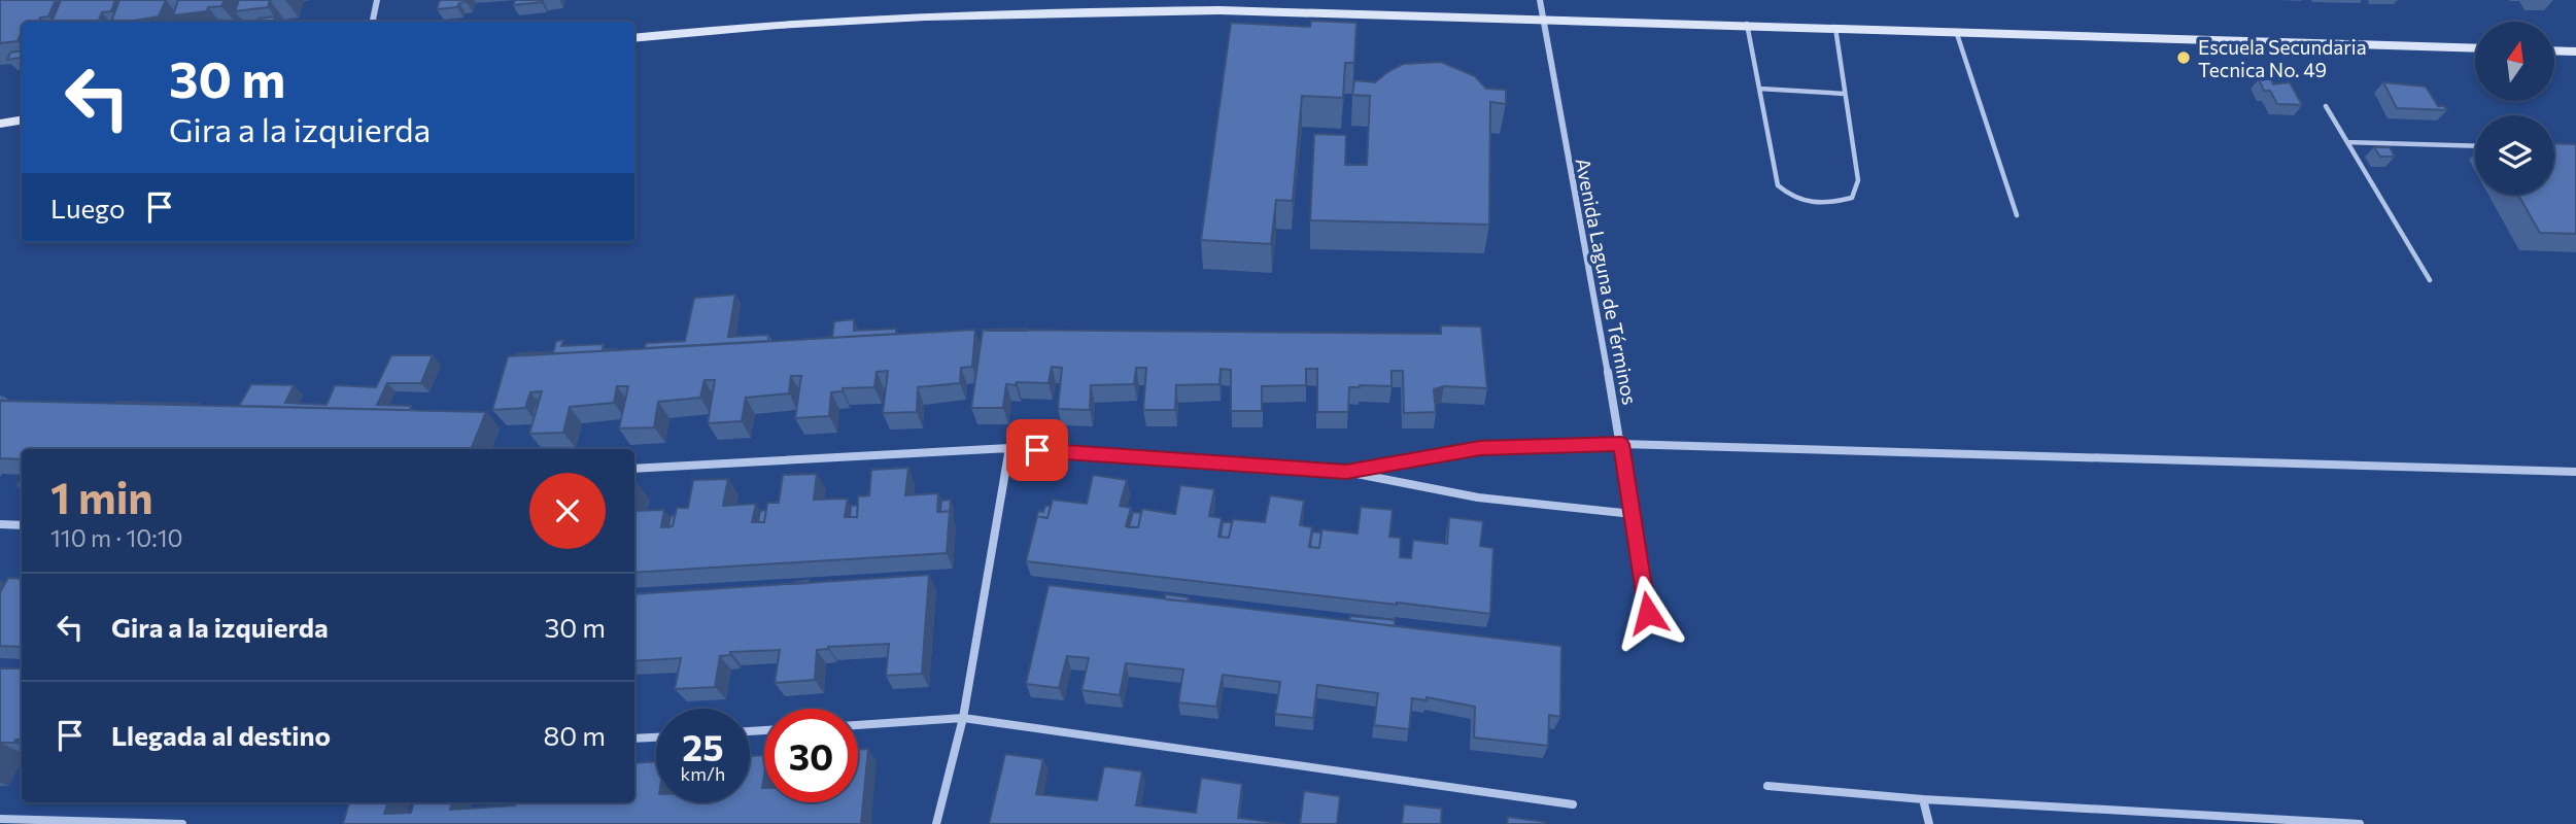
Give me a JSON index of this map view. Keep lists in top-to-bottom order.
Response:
{
  "streets": {
    "street": ["Avenida Laguna de Términos"]
  },
  "places": ["Escuela Secundaria Tecnica No. 49"],
  "north": "top",
  "page": {
    "turn": ["30 m", "Gira a la izquierda"],
    "then": "Luego",
    "heading": ["1 min", "110 m · 10:10"],
    "list": [
      {
        "name": "Gira a la izquierda",
        "value": "30 m"
      },
      {
        "name": "Llegada al destino",
        "value": "80 m"
      }
    ],
    "speed": "25 km/h",
    "limit": "30"
  }
}
